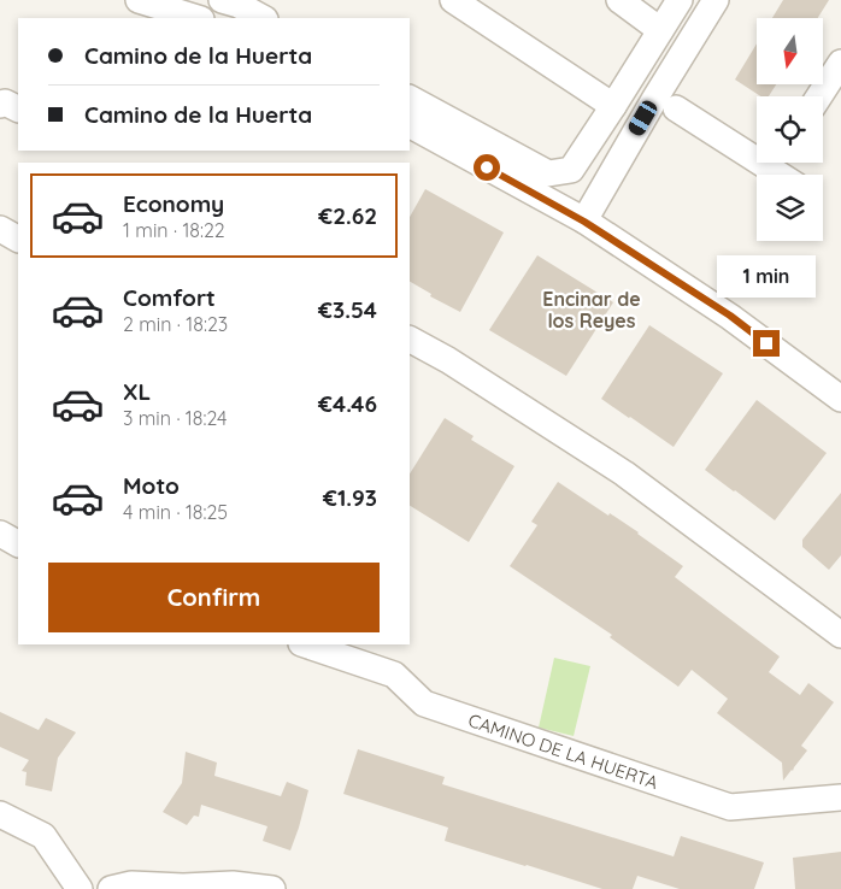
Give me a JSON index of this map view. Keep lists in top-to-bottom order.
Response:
{
  "streets": {
    "street": ["CAMINO DE LA HUERTA"]
  },
  "districts": ["Encinar de los Reyes"],
  "north": "bottom",
  "page": {
    "banner": ["Camino de la Huerta", "Camino de la Huerta"],
    "list": [
      {
        "name": "Economy",
        "note": "1 min · 18:22",
        "value": "€2.62"
      },
      {
        "name": "Comfort",
        "note": "2 min · 18:23",
        "value": "€3.54"
      },
      {
        "name": "XL",
        "note": "3 min · 18:24",
        "value": "€4.46"
      },
      {
        "name": "Moto",
        "note": "4 min · 18:25",
        "value": "€1.93"
      }
    ],
    "bubble": "1 min",
    "buttons": "Confirm"
  }
}
